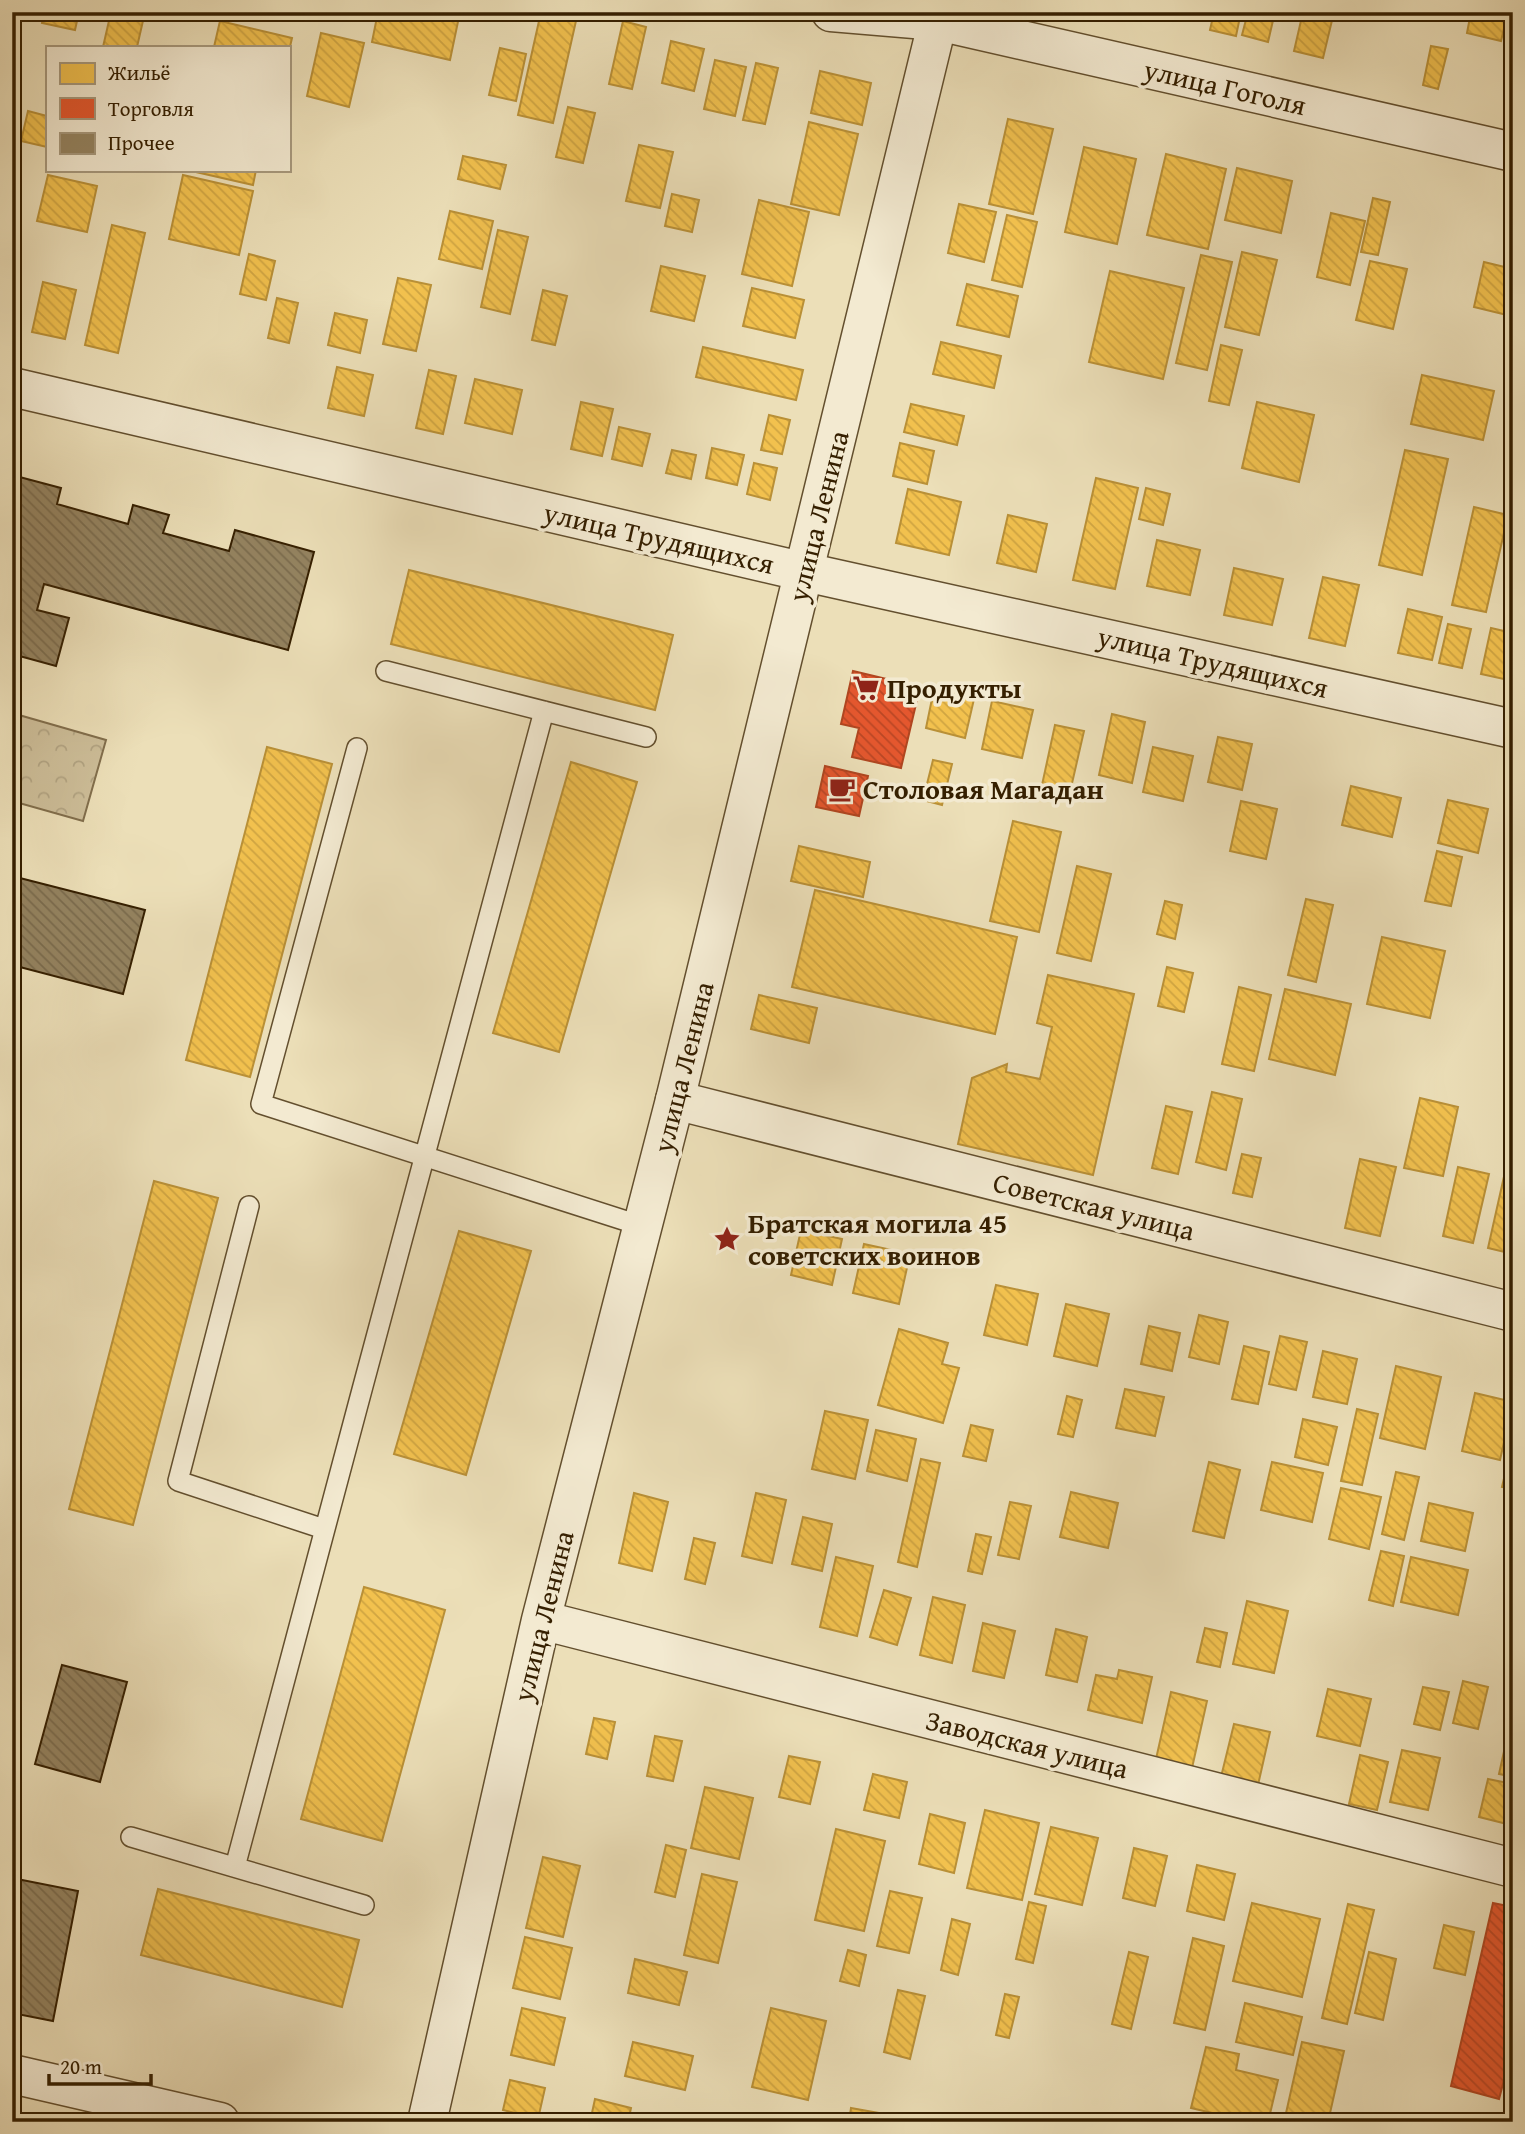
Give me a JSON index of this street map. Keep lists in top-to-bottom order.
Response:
{
  "streets": {
    "street": [
      "улица Гоголя",
      "улица Ленина",
      "улица Трудящихся",
      "Советская улица",
      "Заводская улица"
    ]
  },
  "crossings": [
    ["улица Гоголя", "улица Ленина"],
    ["улица Ленина", "улица Трудящихся"],
    ["улица Ленина", "Советская улица"],
    ["улица Ленина", "Заводская улица"]
  ],
  "places": {
    "supermarket": ["Продукты"],
    "cafe": ["Столовая Магадан"],
    "place": ["Братская могила 45 советских воинов"]
  },
  "legend": ["Жильё", "Торговля", "Прочее"],
  "scale_bar": "20 m"
}
